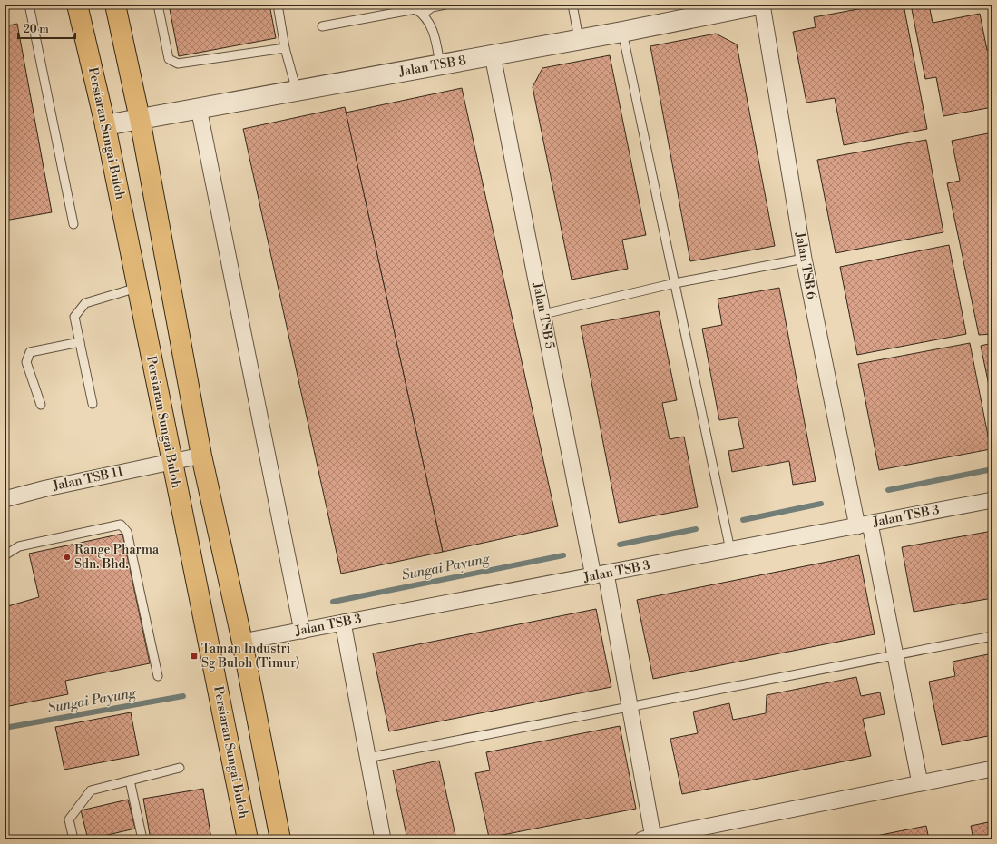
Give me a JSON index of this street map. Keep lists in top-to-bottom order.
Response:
{
  "streets": {
    "main road": ["Persiaran Sungai Buloh"],
    "street": [
      "Jalan TSB 8",
      "Jalan TSB 6",
      "Jalan TSB 5",
      "Jalan TSB 11",
      "Jalan TSB 3"
    ]
  },
  "crossings": [
    ["Jalan TSB 8", "Persiaran Sungai Buloh"],
    ["Jalan TSB 8", "Jalan TSB 5"],
    ["Persiaran Sungai Buloh", "Jalan TSB 11"],
    ["Jalan TSB 6", "Jalan TSB 3"],
    ["Jalan TSB 5", "Jalan TSB 3"]
  ],
  "water": ["Sungai Payung"],
  "places": {
    "other": ["Range Pharma Sdn. Bhd."],
    "transit": ["Taman Industri Sg Buloh (Timur)"]
  },
  "scale_bar": "20 m"
}
